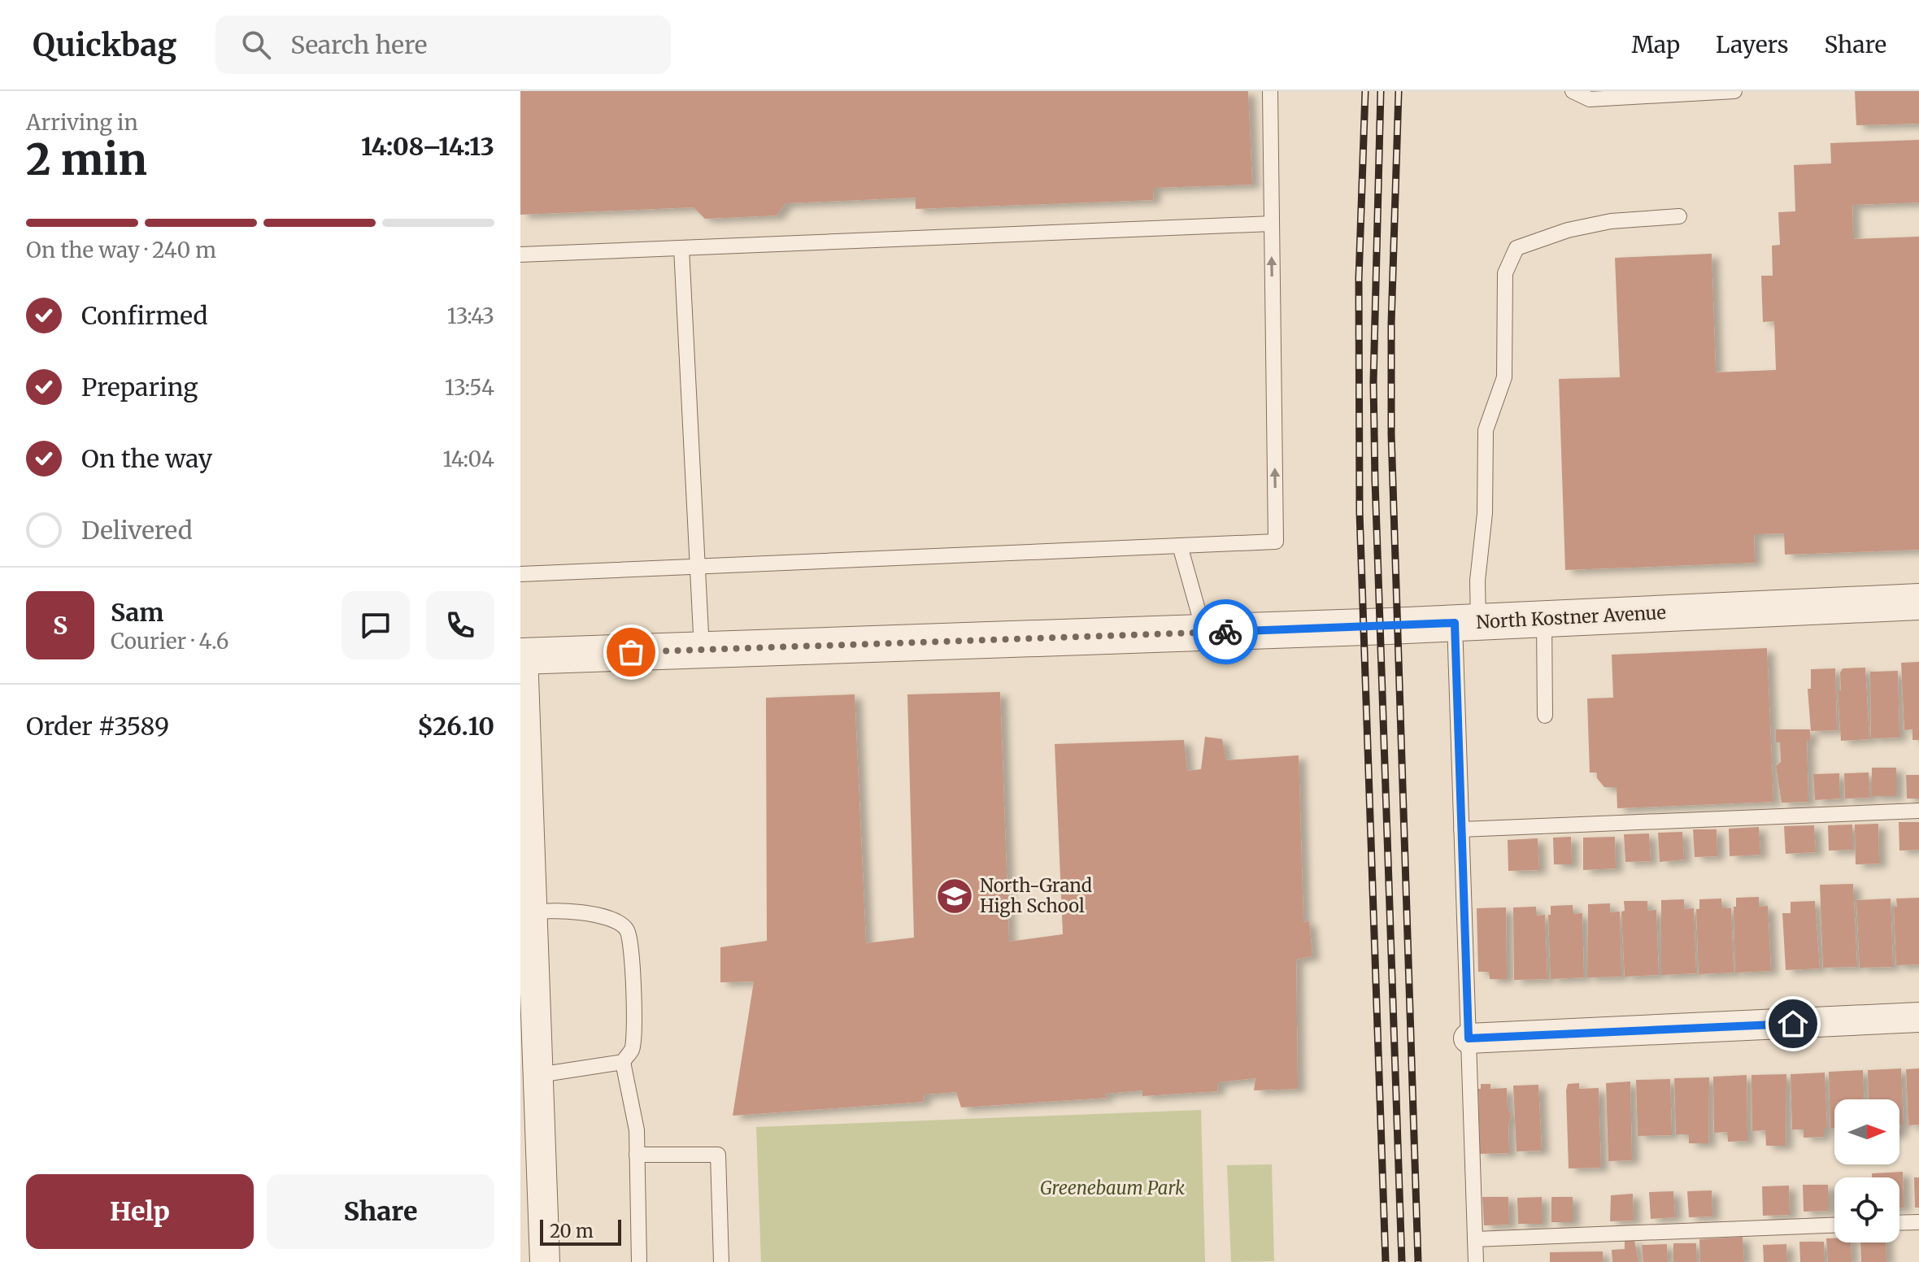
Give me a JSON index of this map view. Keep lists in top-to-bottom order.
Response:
{
  "streets": {
    "street": ["North Kostner Avenue"]
  },
  "parks": ["Greenebaum Park"],
  "places": {
    "school or university": ["North-Grand High School"]
  },
  "scale_bar": "20 m",
  "north": "right",
  "page": {
    "header": "Quickbag",
    "search": "Search here",
    "nav": ["Map", "Layers", "Share"],
    "heading": ["2 min", "Arriving in", "14:08–14:13"],
    "panel": [
      "Sam",
      "Courier · 4.6",
      "Order #3589",
      "$26.10"
    ],
    "bar": "On the way · 240 m",
    "list": [
      ["Confirmed", "13:43"],
      ["Preparing", "13:54"],
      ["On the way", "14:04"],
      "Delivered"
    ],
    "round": "S",
    "buttons": ["Help", "Share"],
    "scale": "20 m"
  }
}
